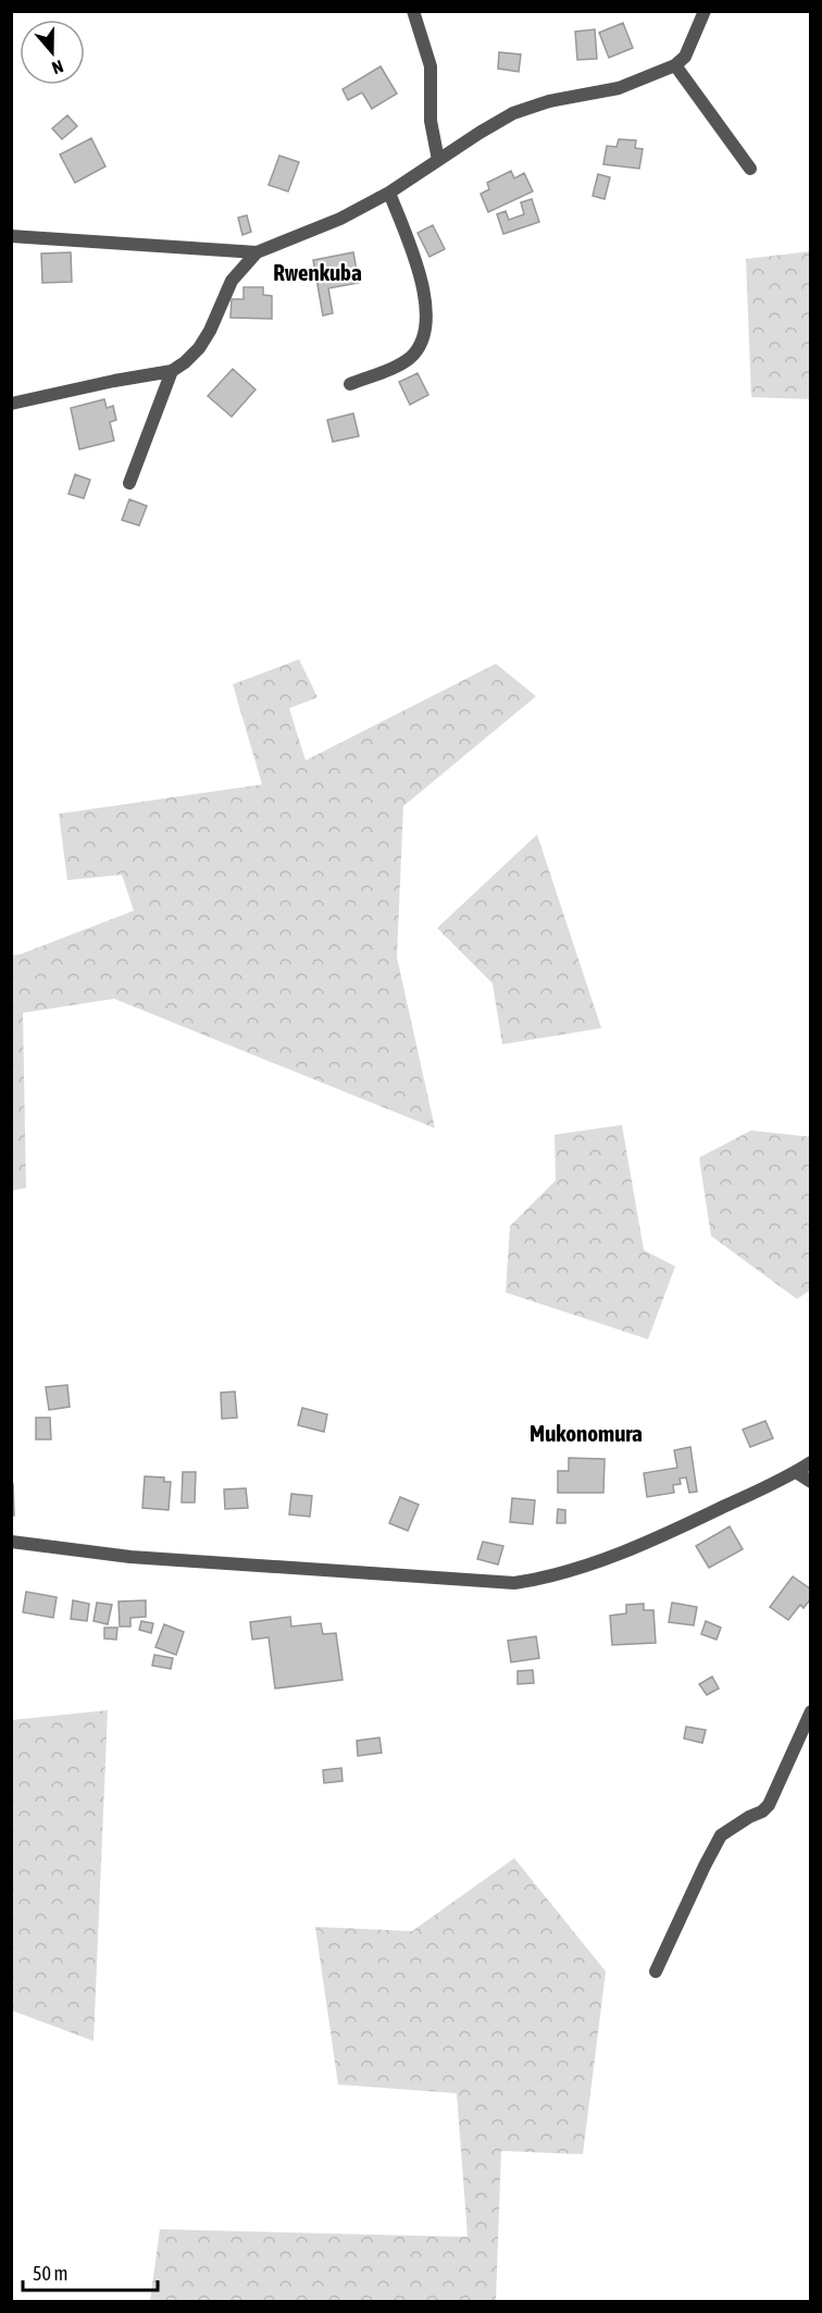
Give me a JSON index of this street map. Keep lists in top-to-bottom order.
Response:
{
  "districts": ["Rwenkuba", "Mukonomura"],
  "scale_bar": "50 m",
  "north": "bottom"
}
